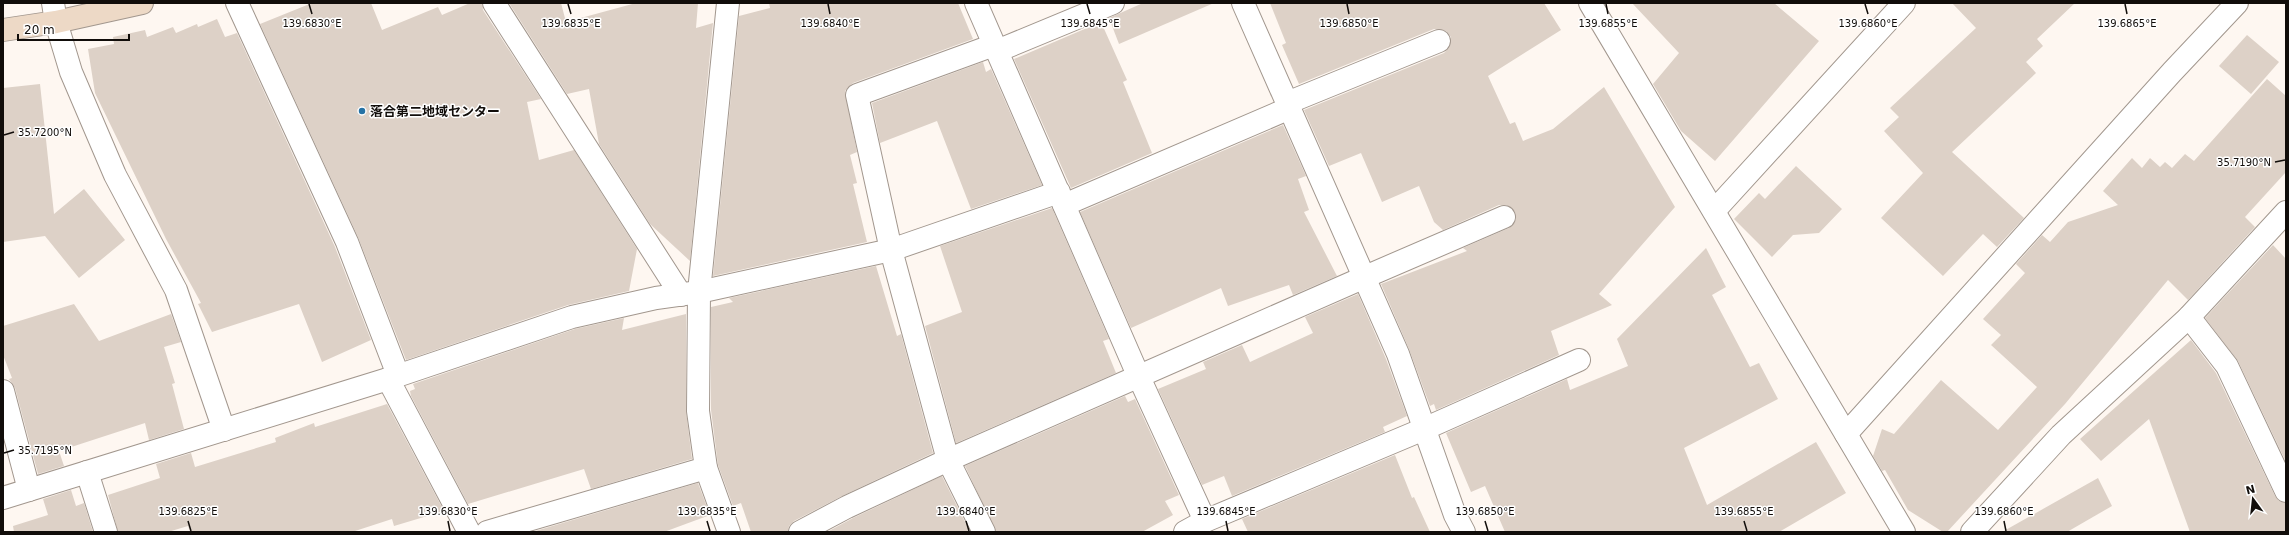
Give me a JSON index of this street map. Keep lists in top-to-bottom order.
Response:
{
  "places": ["落合第二地域センター"],
  "scale_bar": "20 m",
  "north": "top",
  "coordinates": [
    "139.6830°E",
    "139.6835°E",
    "139.6840°E",
    "139.6845°E",
    "139.6850°E",
    "139.6855°E",
    "139.6860°E",
    "139.6865°E",
    "35.7200°N",
    "35.7190°N",
    "35.7195°N",
    "139.6825°E"
  ]
}
